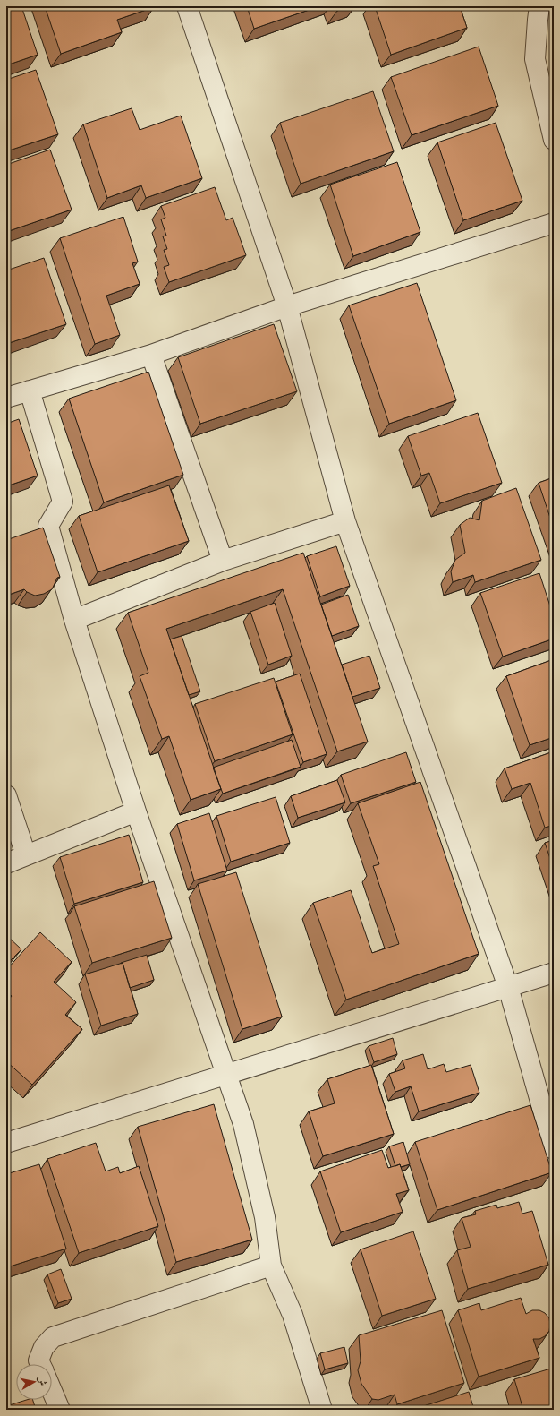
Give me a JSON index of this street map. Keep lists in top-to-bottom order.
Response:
{
  "north": "right"
}
